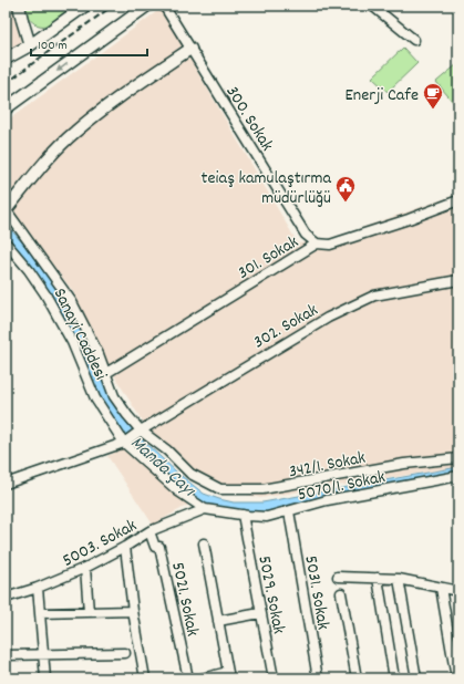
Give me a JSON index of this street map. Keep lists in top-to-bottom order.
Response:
{
  "streets": {
    "street": [
      "300. Sokak",
      "301. Sokak",
      "302. Sokak",
      "Sanayi Caddesi",
      "342/1. Sokak",
      "5070/1. Sokak",
      "5003. Sokak",
      "5031. Sokak",
      "5029. Sokak",
      "5021. Sokak"
    ]
  },
  "crossings": [
    ["300. Sokak", "301. Sokak"],
    ["301. Sokak", "342/1. Sokak"],
    ["302. Sokak", "Sanayi Caddesi"],
    ["302. Sokak", "342/1. Sokak"],
    ["5070/1. Sokak", "5003. Sokak"],
    ["5070/1. Sokak", "5031. Sokak"],
    ["5070/1. Sokak", "5029. Sokak"],
    ["5003. Sokak", "5021. Sokak"]
  ],
  "water": ["Manda Çayı"],
  "places": {
    "cafe": ["Enerji Cafe"],
    "public building": ["teiaş kamulaştırma müdürlüğü"]
  },
  "scale_bar": "100 m"
}
